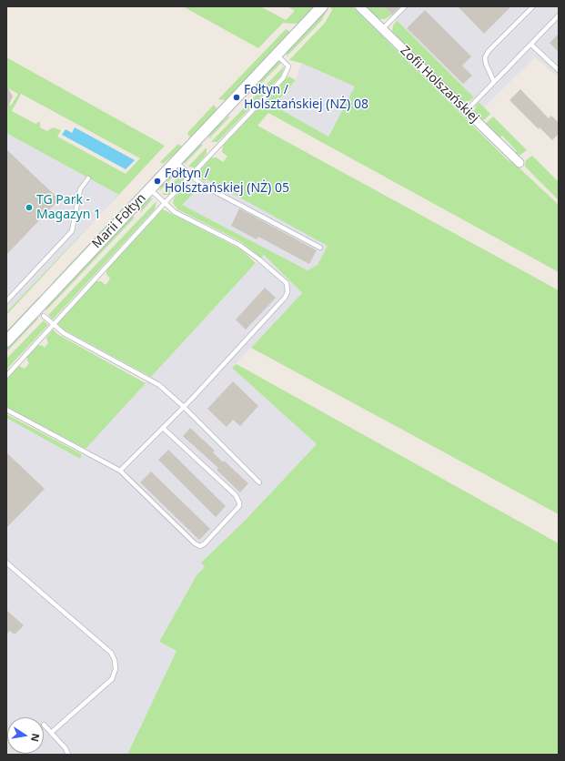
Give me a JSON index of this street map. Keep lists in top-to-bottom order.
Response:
{
  "streets": {
    "street": ["Zofii Holszańskiej", "Marii Fołtyn"]
  },
  "places": ["Fołtyn / Holsztańskiej (NŻ) 08", "Fołtyn / Holsztańskiej (NŻ) 05", "TG Park - Magazyn 1"],
  "north": "right"
}
